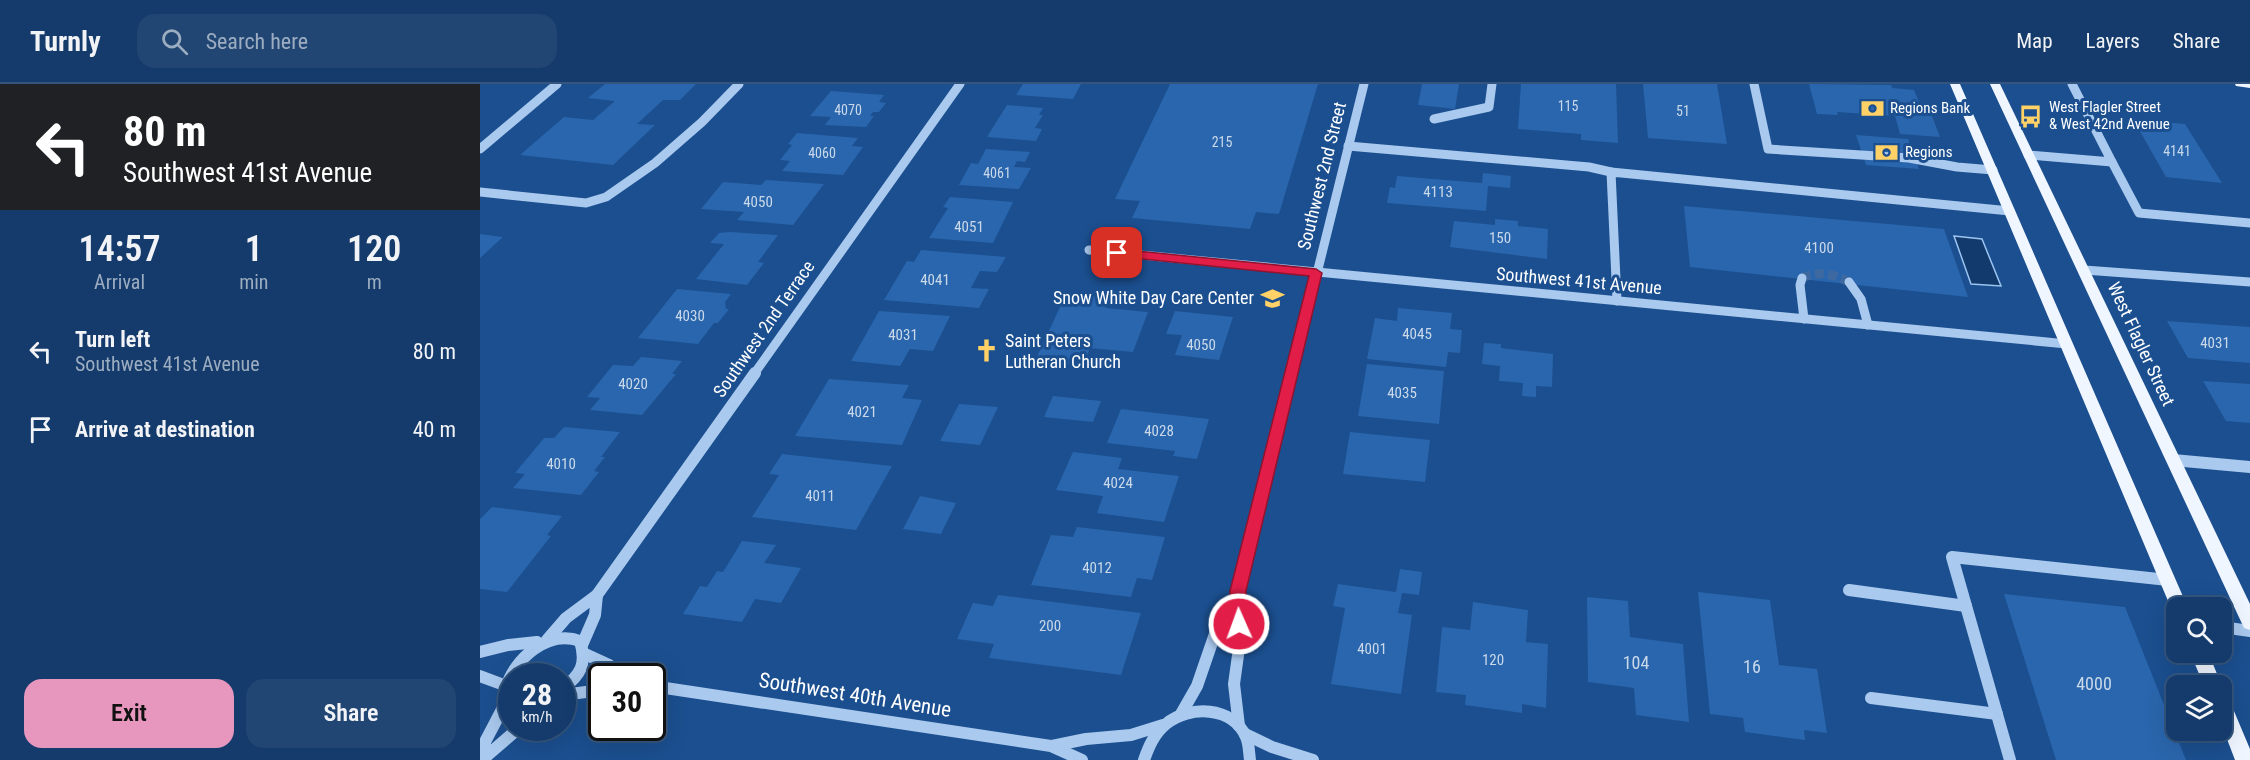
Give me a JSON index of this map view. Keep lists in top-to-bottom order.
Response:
{
  "streets": {
    "main road": ["West Flagler Street"],
    "street": [
      "Southwest 2nd Street",
      "Southwest 41st Avenue",
      "Southwest 2nd Terrace",
      "Southwest 40th Avenue"
    ]
  },
  "crossings": [
    ["Southwest 2nd Street", "Southwest 41st Avenue"],
    ["Southwest 2nd Street", "Southwest 40th Avenue"]
  ],
  "places": {
    "bank": ["Regions Bank", "Regions"],
    "bus stop": ["West Flagler Street & West 42nd Avenue"],
    "school or university": ["Snow White Day Care Center"],
    "church": ["Saint Peters Lutheran Church"]
  },
  "house_numbers": [
    "115",
    "4070",
    "51",
    "215",
    "4141",
    "4060",
    "4061",
    "4113",
    "4050",
    "4051",
    "150",
    "4100",
    "4041",
    "4030",
    "4045",
    "4031",
    "4031",
    "4050",
    "4020",
    "4035",
    "4021",
    "4028",
    "4010",
    "4024",
    "4011",
    "4012",
    "200",
    "4001",
    "120",
    "104",
    "16",
    "4000"
  ],
  "page": {
    "header": "Turnly",
    "search": "Search here",
    "nav": ["Map", "Layers", "Share"],
    "turn": ["80 m", "Southwest 41st Avenue"],
    "eta": [
      "14:57",
      "Arrival",
      "1",
      "min",
      "120",
      "m"
    ],
    "list": [
      {
        "name": "Turn left",
        "note": "Southwest 41st Avenue",
        "value": "80 m"
      },
      {
        "name": "Arrive at destination",
        "value": "40 m"
      }
    ],
    "speed": "28 km/h",
    "limit": "30",
    "buttons": ["Exit", "Share"]
  }
}
